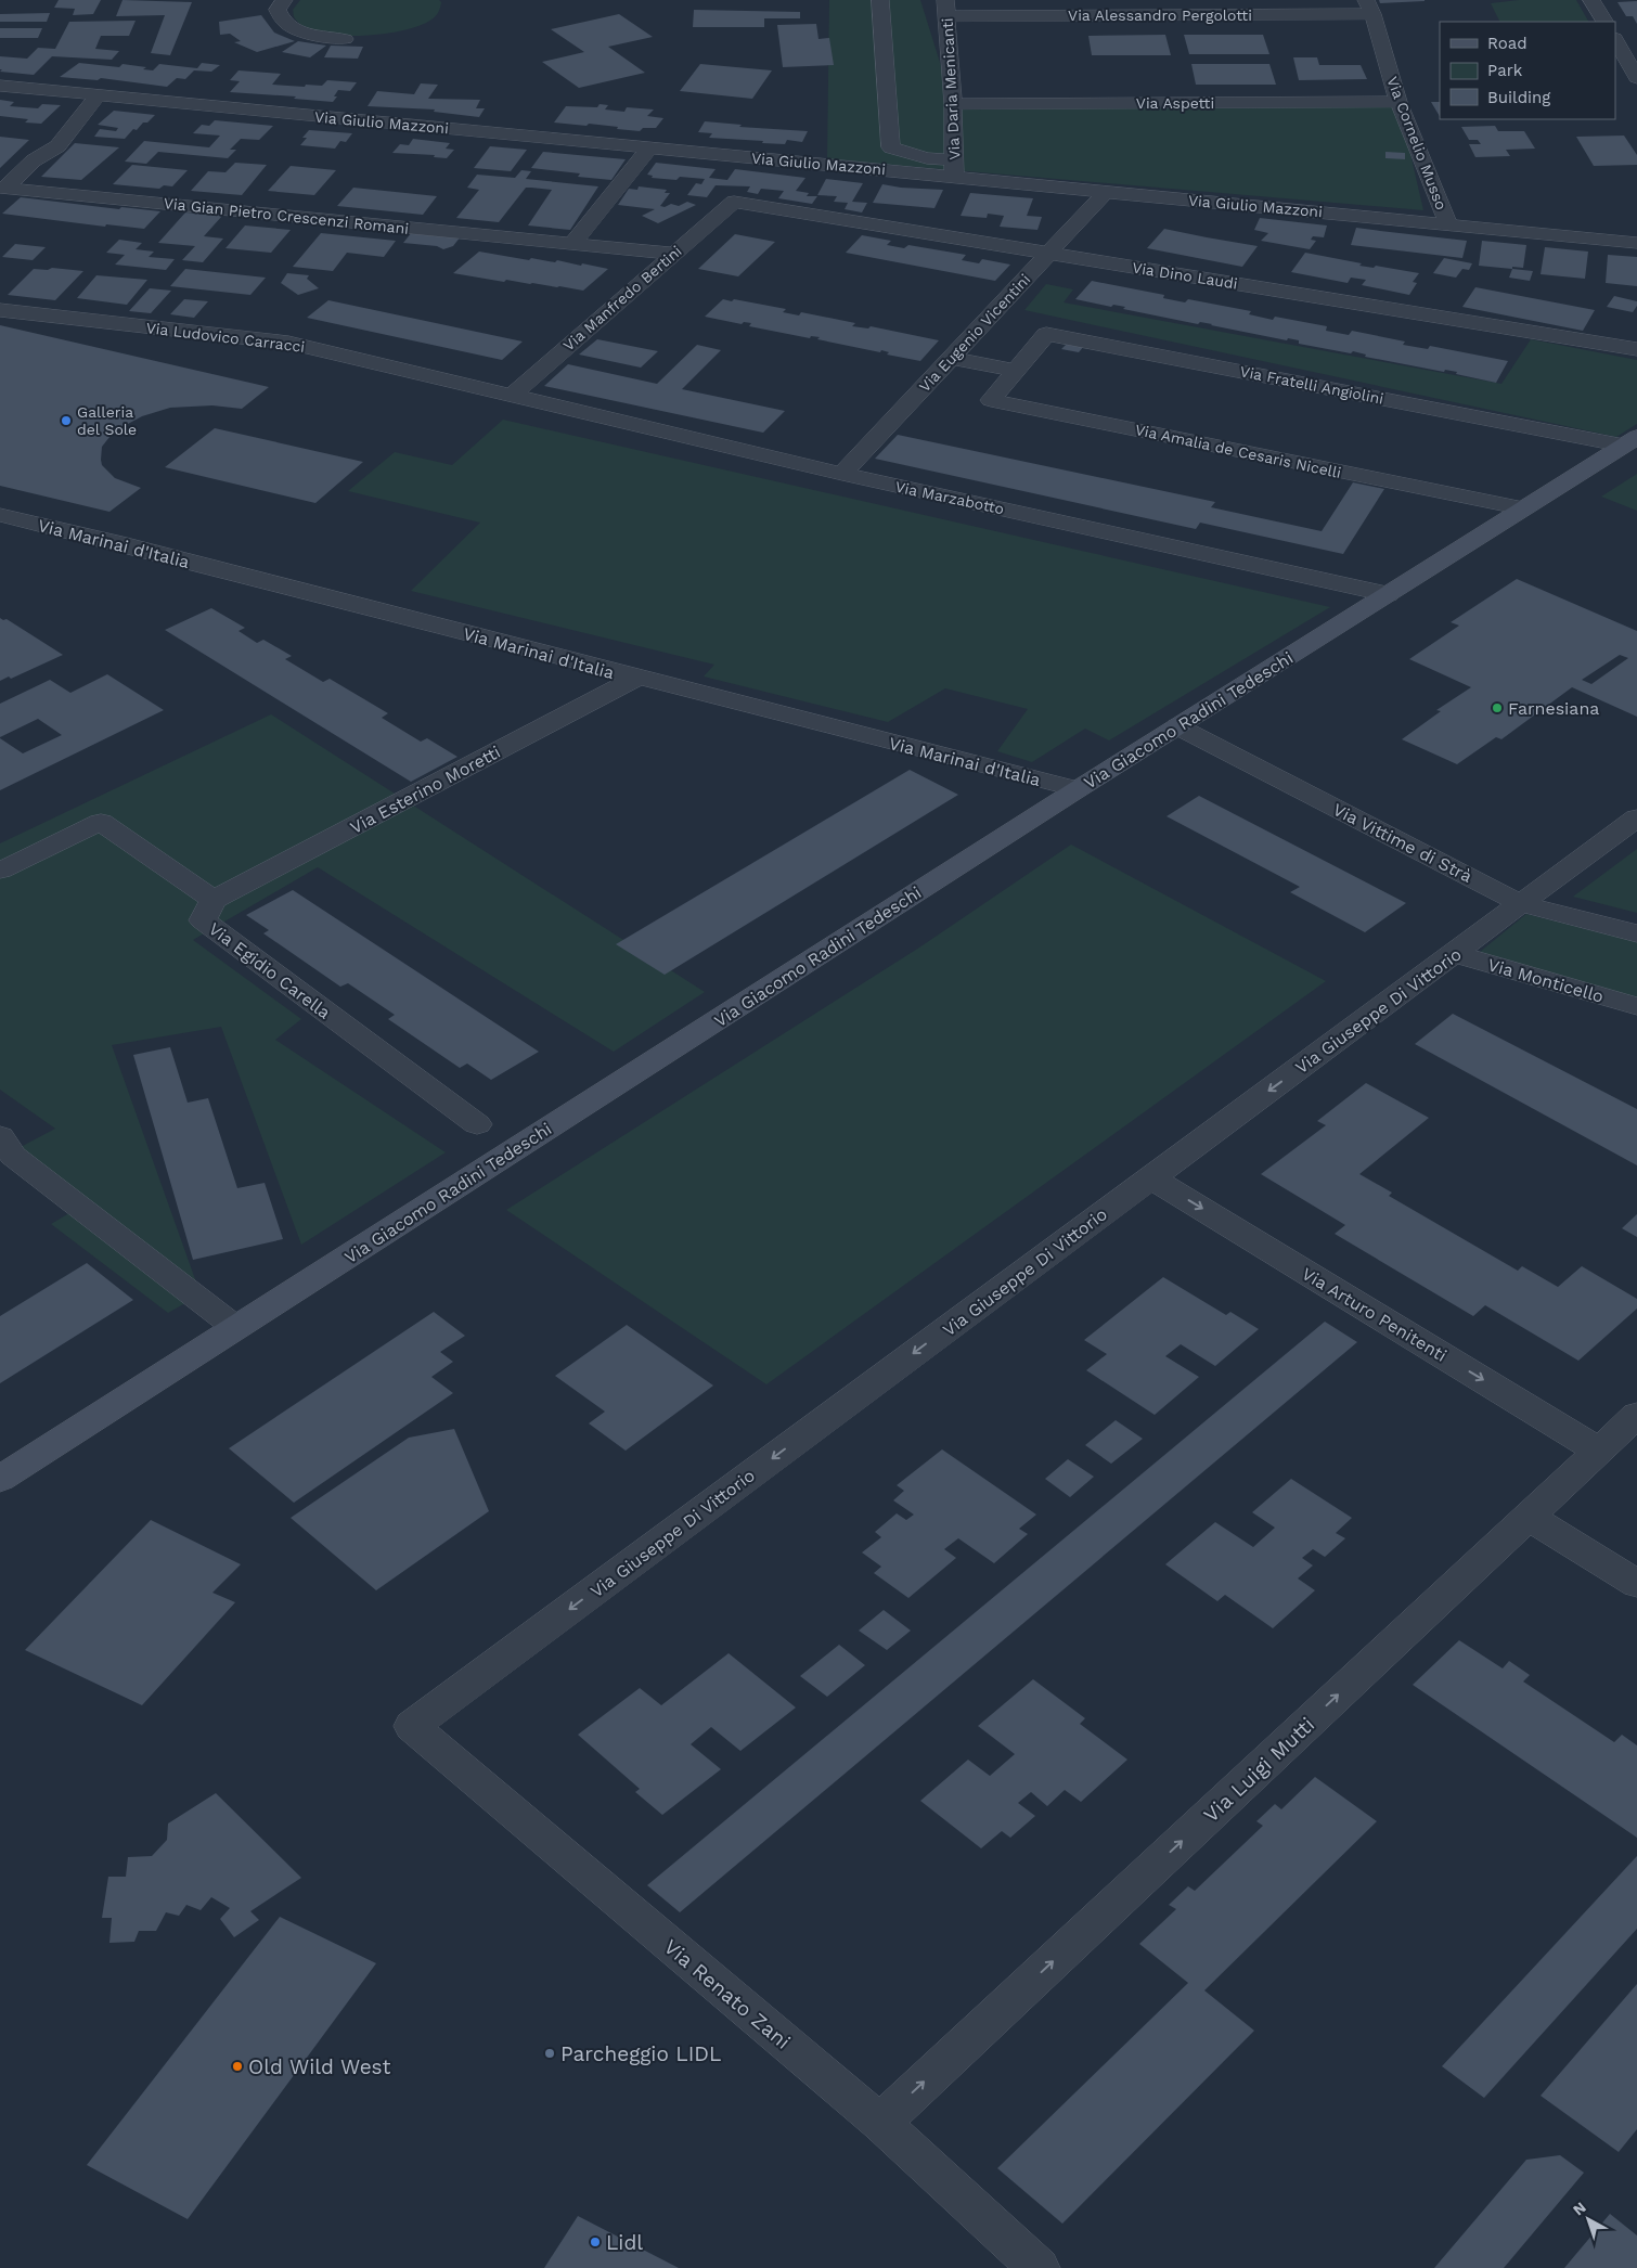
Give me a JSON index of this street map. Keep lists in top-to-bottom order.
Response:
{
  "streets": {
    "main road": ["Via Giacomo Radini Tedeschi"],
    "street": [
      "Via Alessandro Pergolotti",
      "Via Daria Menicanti",
      "Via Aspetti",
      "Via Giulio Mazzoni",
      "Via Cornelio Musso",
      "Via Gian Pietro Crescenzi Romani",
      "Via Dino Laudi",
      "Via Manfredo Bertini",
      "Via Eugenio Vicentini",
      "Via Ludovico Carracci",
      "Via Fratelli Angiolini",
      "Via Amalia de Cesaris Nicelli",
      "Via Marzabotto",
      "Via Marinai d'Italia",
      "Via Esterino Moretti",
      "Via Vittime di Strà",
      "Via Egidio Carella",
      "Via Monticello",
      "Via Giuseppe Di Vittorio",
      "Via Arturo Penitenti",
      "Via Luigi Mutti",
      "Via Renato Zani"
    ]
  },
  "crossings": [
    ["Via Alessandro Pergolotti", "Via Daria Menicanti"],
    ["Via Alessandro Pergolotti", "Via Cornelio Musso"],
    ["Via Daria Menicanti", "Via Aspetti"],
    ["Via Daria Menicanti", "Via Giulio Mazzoni"],
    ["Via Aspetti", "Via Cornelio Musso"],
    ["Via Giulio Mazzoni", "Via Cornelio Musso"],
    ["Via Giulio Mazzoni", "Via Eugenio Vicentini"],
    ["Via Gian Pietro Crescenzi Romani", "Via Manfredo Bertini"],
    ["Via Dino Laudi", "Via Manfredo Bertini"],
    ["Via Dino Laudi", "Via Eugenio Vicentini"],
    ["Via Manfredo Bertini", "Via Ludovico Carracci"],
    ["Via Manfredo Bertini", "Via Marzabotto"],
    ["Via Eugenio Vicentini", "Via Marzabotto"],
    ["Via Ludovico Carracci", "Via Marzabotto"],
    ["Via Fratelli Angiolini", "Via Amalia de Cesaris Nicelli"],
    ["Via Fratelli Angiolini", "Via Giacomo Radini Tedeschi"],
    ["Via Amalia de Cesaris Nicelli", "Via Giacomo Radini Tedeschi"],
    ["Via Marzabotto", "Via Giacomo Radini Tedeschi"],
    ["Via Marinai d'Italia", "Via Giacomo Radini Tedeschi"],
    ["Via Marinai d'Italia", "Via Esterino Moretti"],
    ["Via Giacomo Radini Tedeschi", "Via Vittime di Strà"],
    ["Via Esterino Moretti", "Via Egidio Carella"],
    ["Via Vittime di Strà", "Via Giuseppe Di Vittorio"],
    ["Via Monticello", "Via Giuseppe Di Vittorio"],
    ["Via Giuseppe Di Vittorio", "Via Arturo Penitenti"],
    ["Via Giuseppe Di Vittorio", "Via Renato Zani"],
    ["Via Arturo Penitenti", "Via Luigi Mutti"],
    ["Via Luigi Mutti", "Via Renato Zani"]
  ],
  "one_way": ["Via Giuseppe Di Vittorio", "Via Arturo Penitenti", "Via Luigi Mutti"],
  "places": [
    "Galleria del Sole",
    "Farnesiana",
    "Parcheggio LIDL",
    "Old Wild West",
    "Lidl"
  ],
  "legend": ["Road", "Park", "Building"],
  "north": "top left"
}
